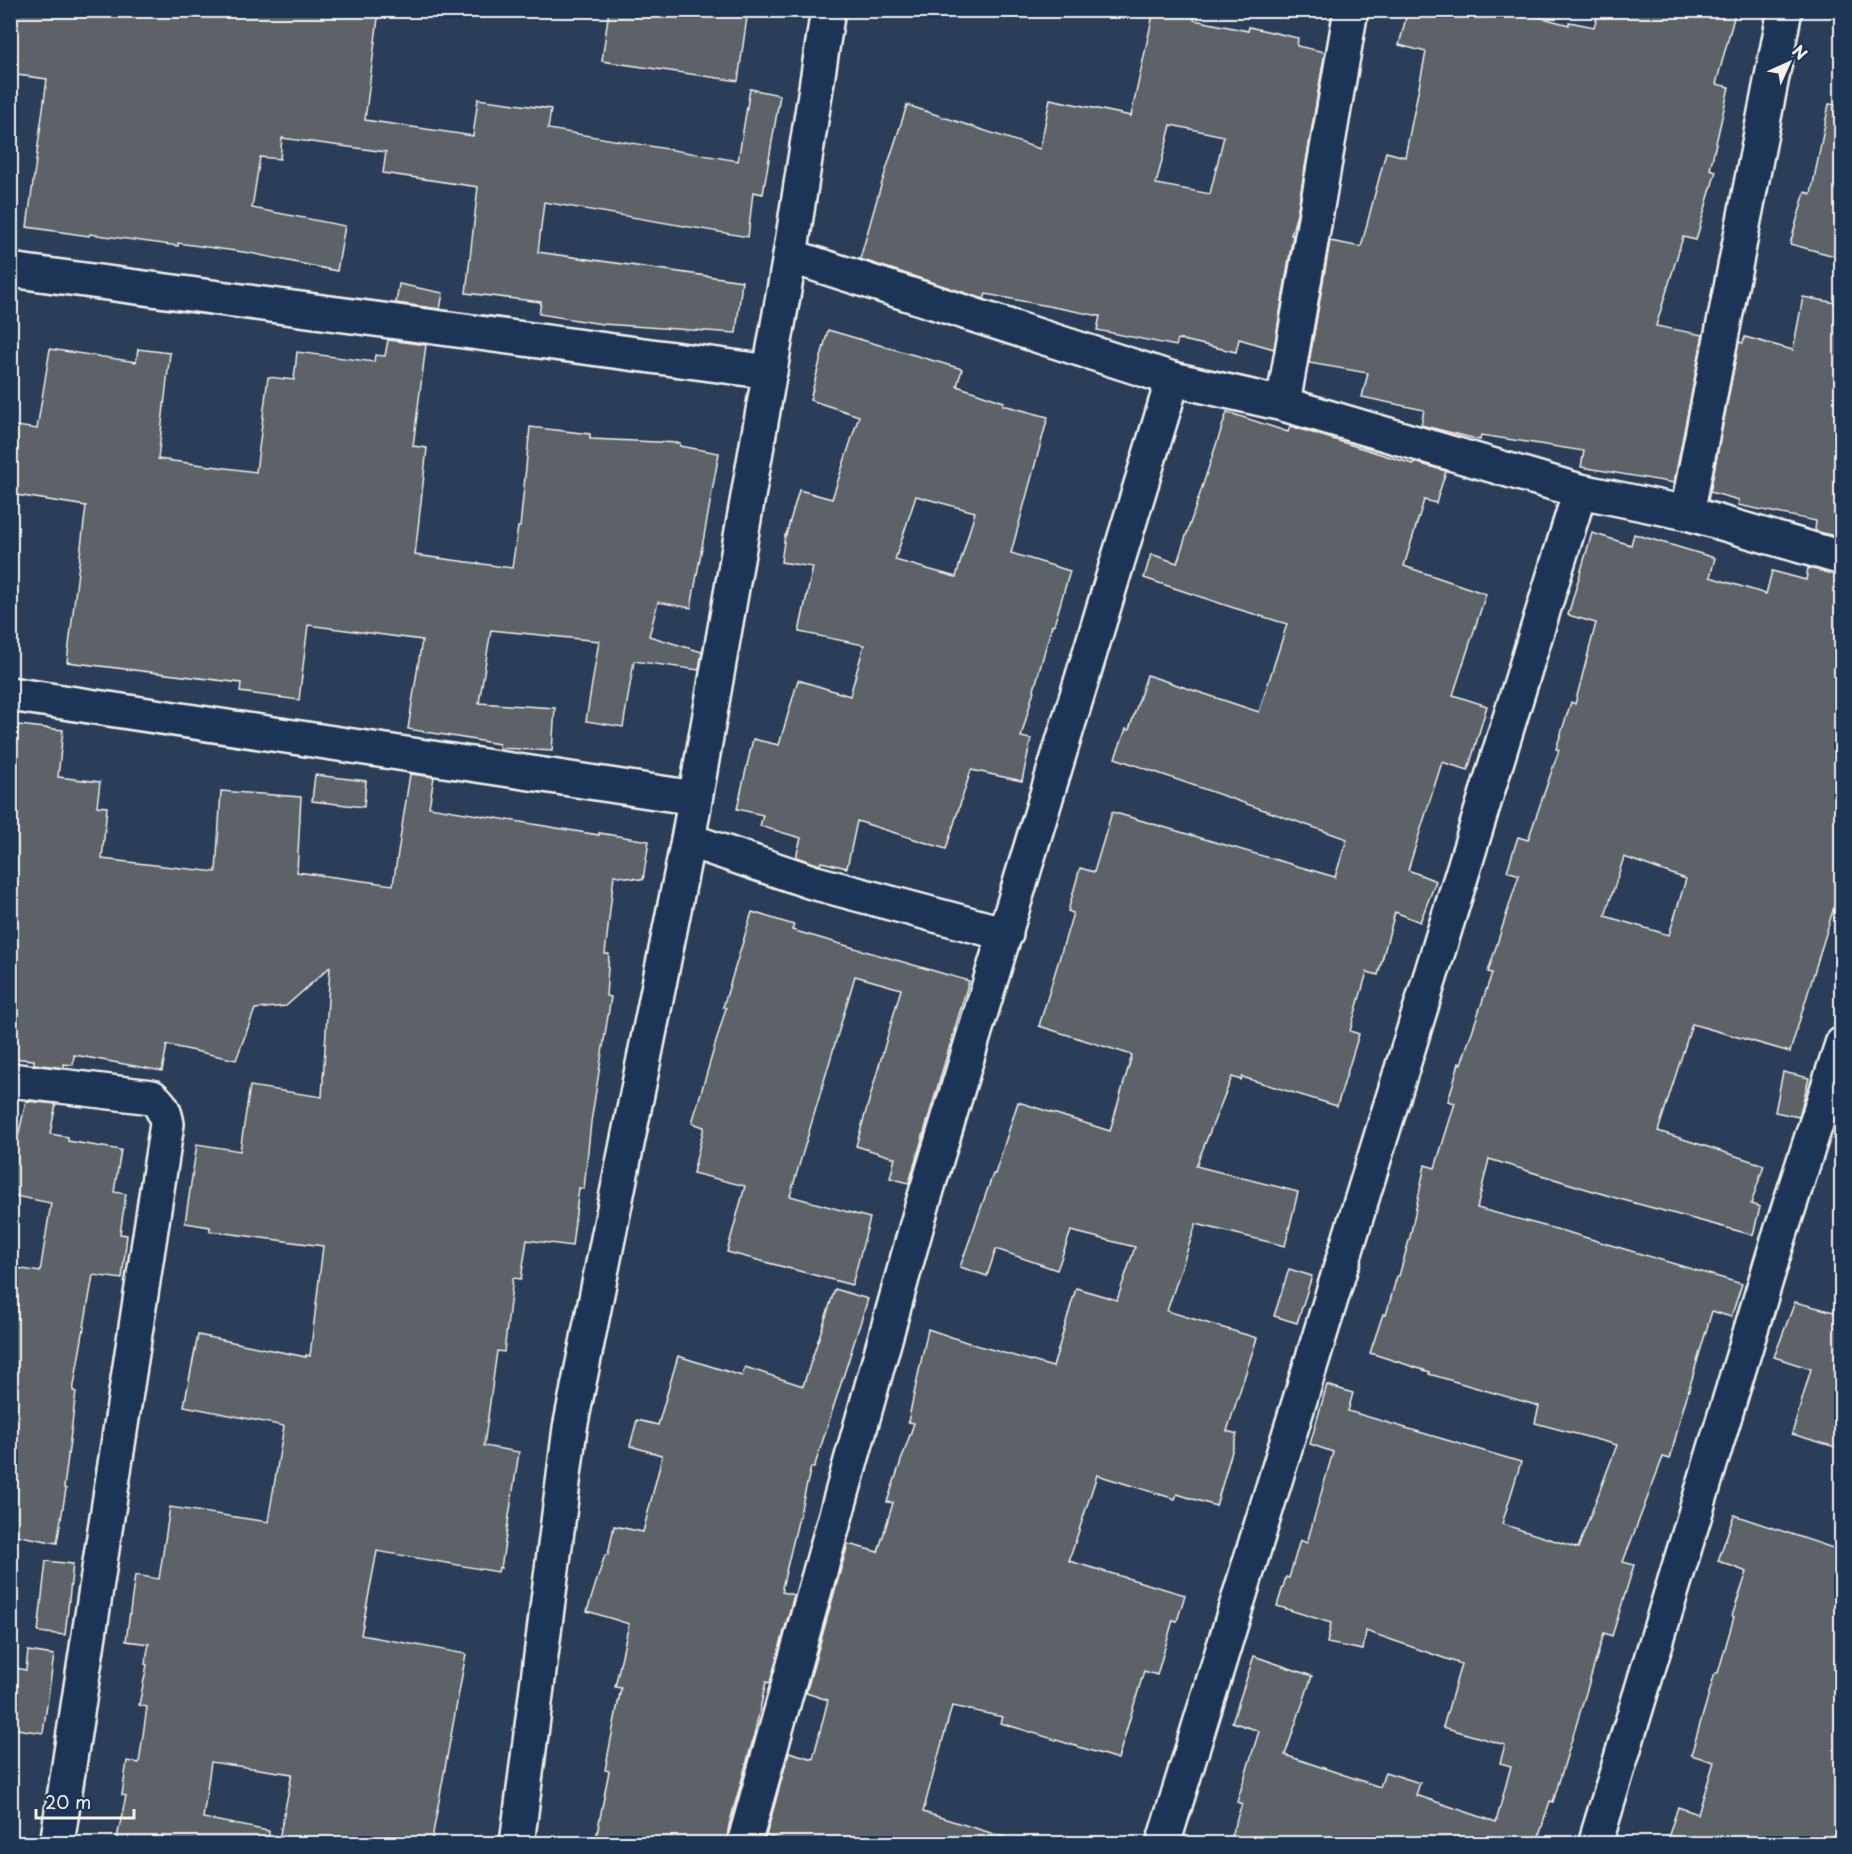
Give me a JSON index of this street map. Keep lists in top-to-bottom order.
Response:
{
  "scale_bar": "20 m",
  "north": "top right"
}
